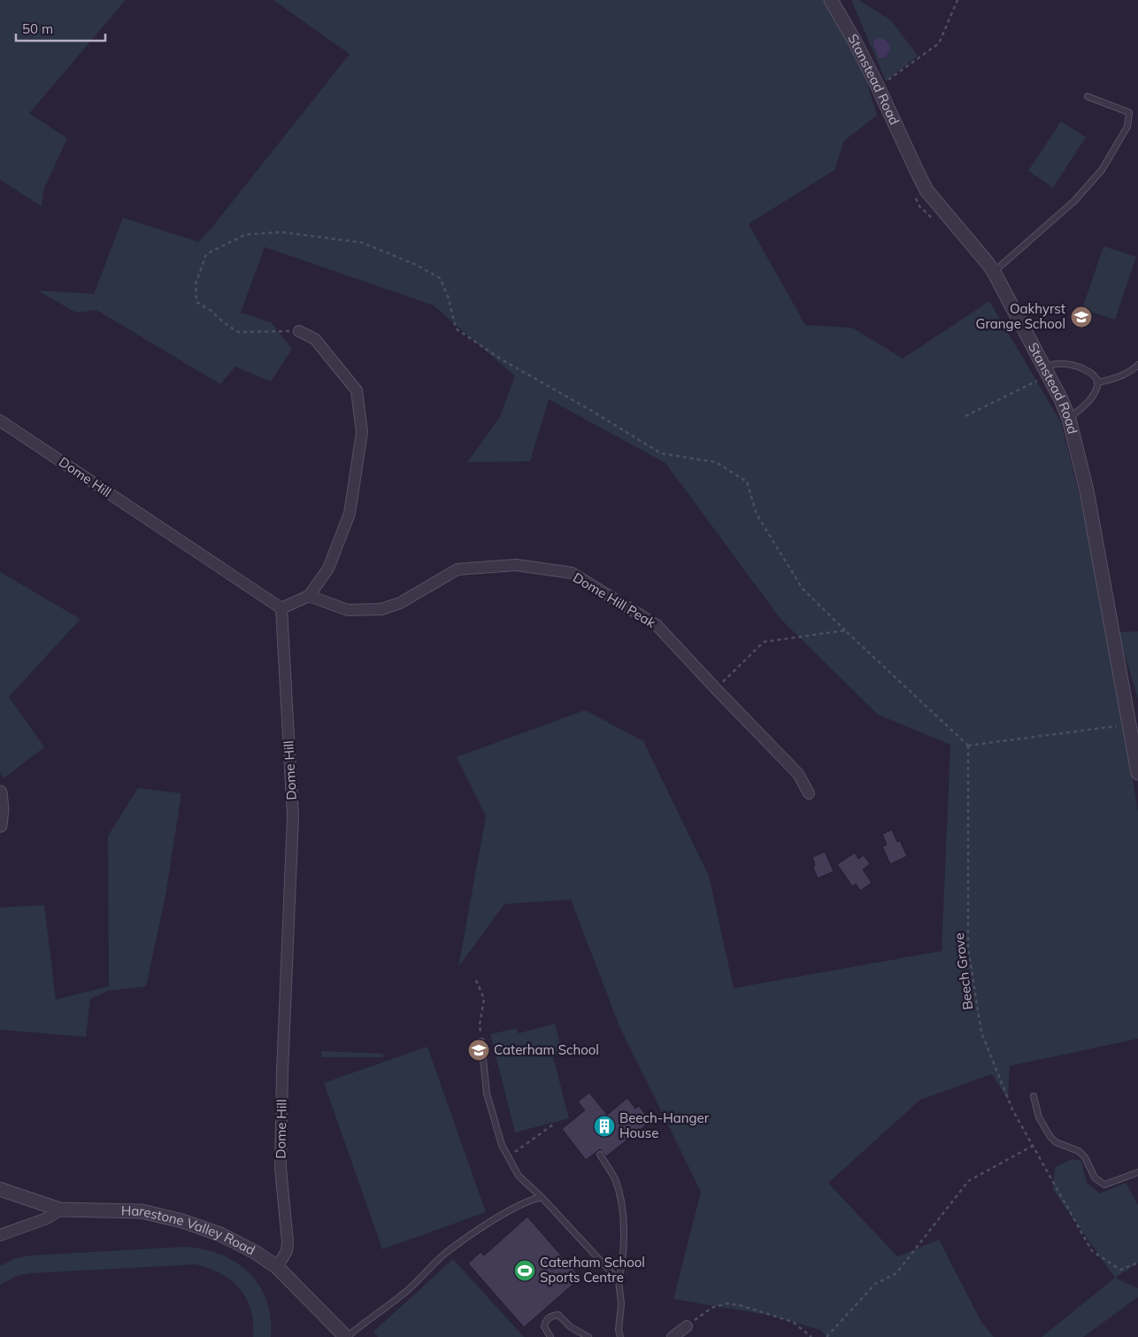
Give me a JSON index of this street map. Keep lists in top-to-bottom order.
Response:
{
  "streets": {
    "street": [
      "Stanstead Road",
      "Dome Hill",
      "Dome Hill Peak",
      "Harestone Valley Road"
    ],
    "path": ["Beech Grove"]
  },
  "crossings": [
    ["Dome Hill", "Harestone Valley Road"]
  ],
  "places": {
    "school or university": ["Oakhyrst Grange School", "Caterham School"],
    "building": ["Beech-Hanger House"],
    "sports": ["Caterham School Sports Centre"]
  },
  "scale_bar": "50 m"
}
